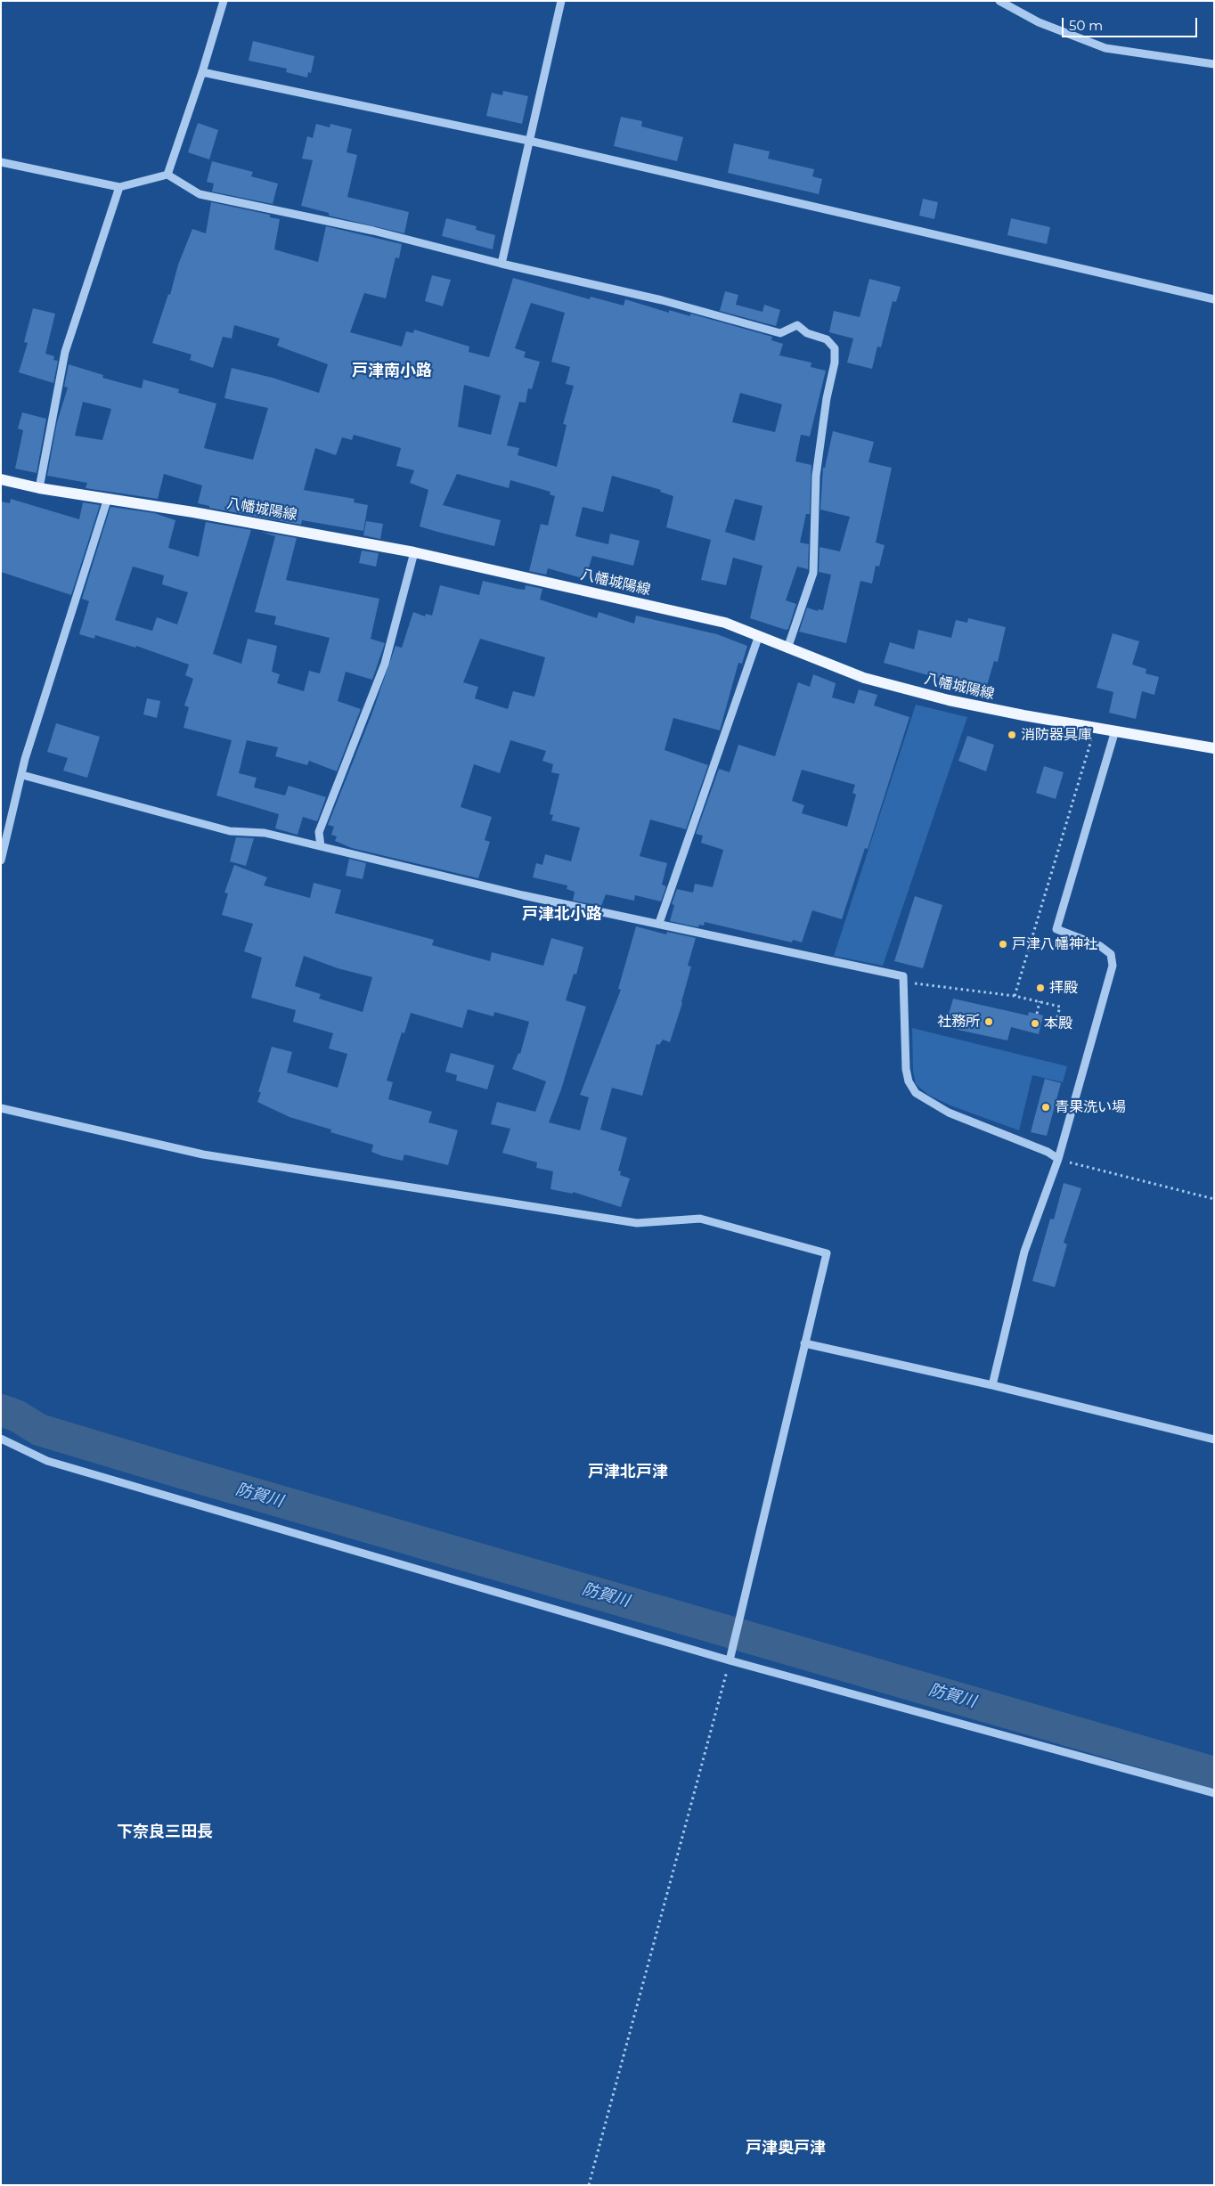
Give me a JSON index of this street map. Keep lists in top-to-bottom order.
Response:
{
  "streets": {
    "main road": ["八幡城陽線"]
  },
  "districts": [
    "戸津南小路",
    "戸津北小路",
    "戸津北戸津",
    "下奈良三田長",
    "戸津奥戸津"
  ],
  "water": ["防賀川"],
  "places": [
    "消防器具庫",
    "戸津八幡神社",
    "拝殿",
    "社務所",
    "本殿",
    "青果洗い場"
  ],
  "scale_bar": "50 m"
}
